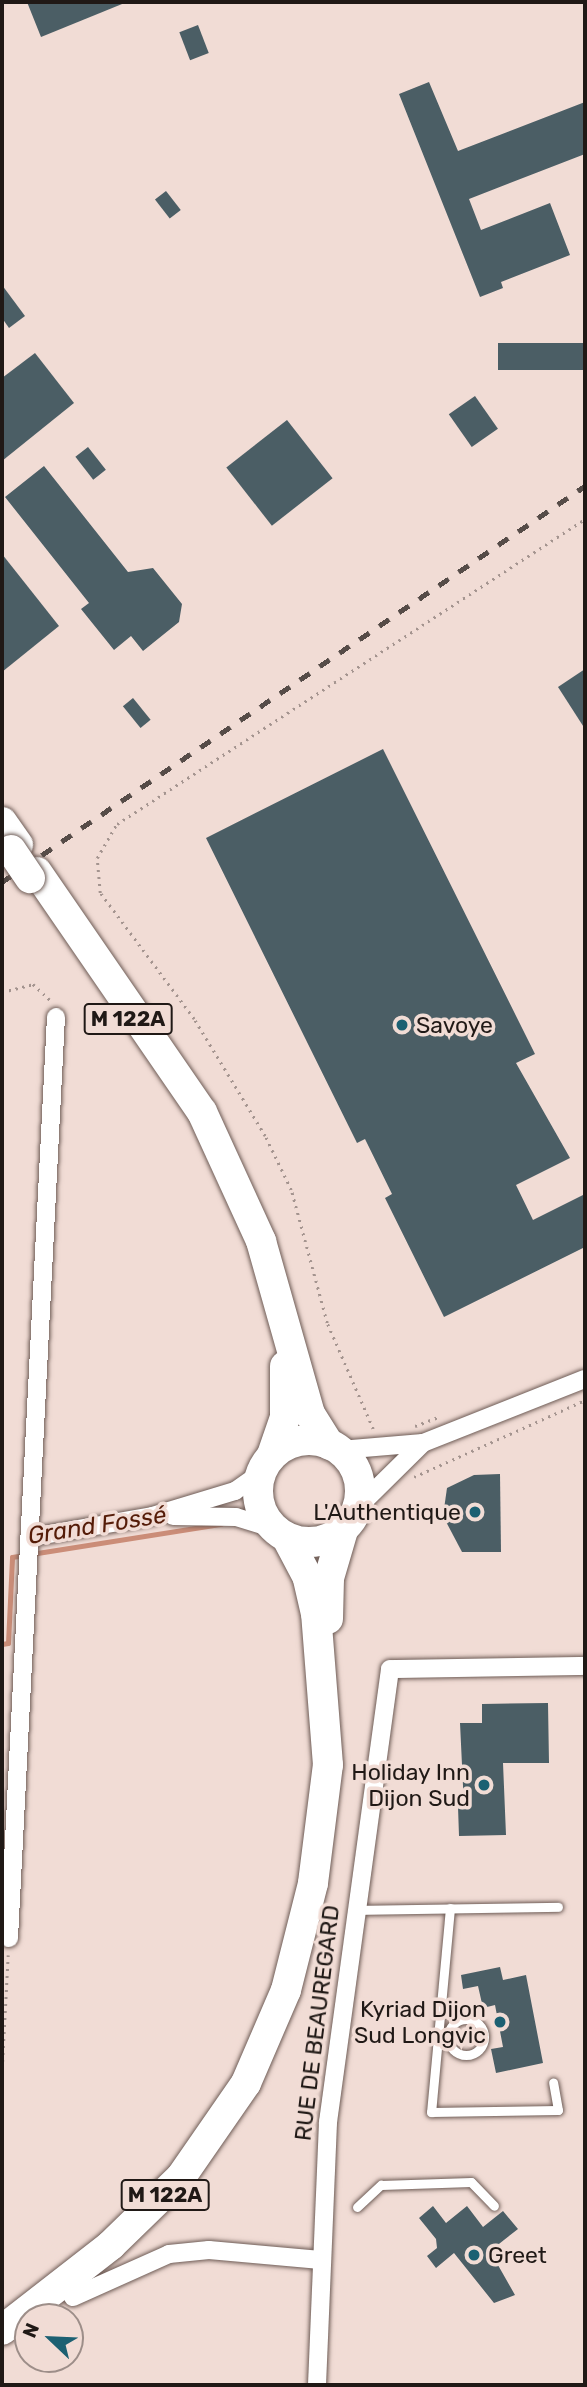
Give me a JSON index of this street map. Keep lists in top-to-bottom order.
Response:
{
  "streets": {
    "main road": ["M 122A"],
    "street": ["RUE DE BEAUREGARD"]
  },
  "water": ["Grand Fossé"],
  "places": [
    "Savoye",
    "L'Authentique",
    "Holiday Inn Dijon Sud",
    "Kyriad Dijon Sud Longvic",
    "Greet"
  ],
  "north": "top left"
}
